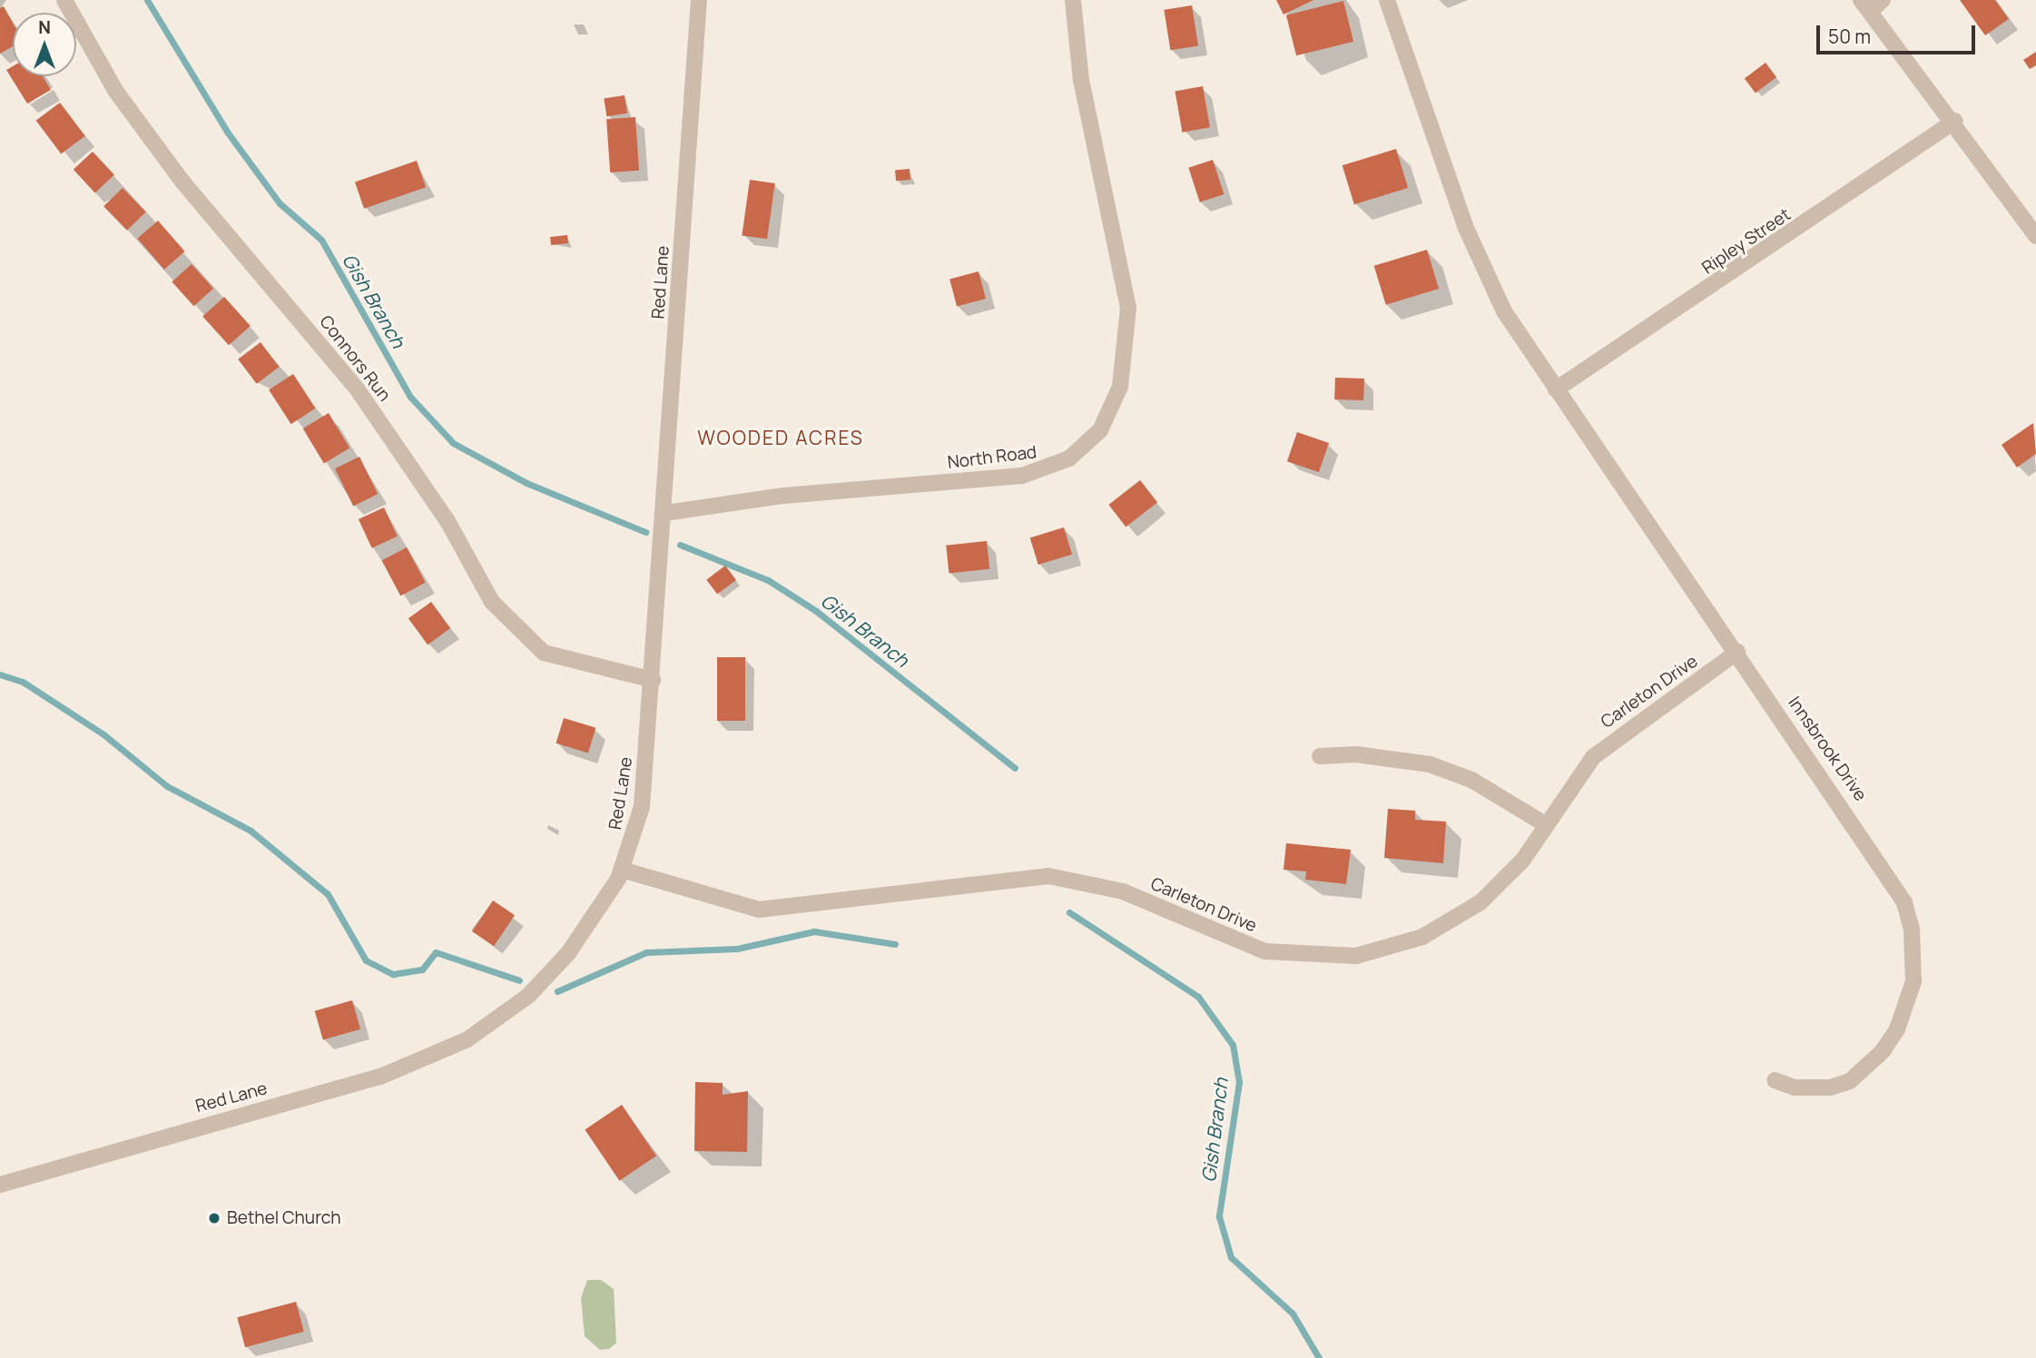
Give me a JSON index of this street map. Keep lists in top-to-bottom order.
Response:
{
  "streets": {
    "street": [
      "Ripley Street",
      "Red Lane",
      "Connors Run",
      "North Road",
      "Carleton Drive",
      "Innsbrook Drive"
    ]
  },
  "crossings": [
    ["Ripley Street", "Innsbrook Drive"],
    ["Red Lane", "Connors Run"],
    ["Red Lane", "North Road"],
    ["Red Lane", "Carleton Drive"],
    ["Carleton Drive", "Innsbrook Drive"]
  ],
  "districts": ["WOODED ACRES"],
  "water": ["Gish Branch"],
  "places": ["Bethel Church"],
  "scale_bar": "50 m",
  "north": "top"
}
